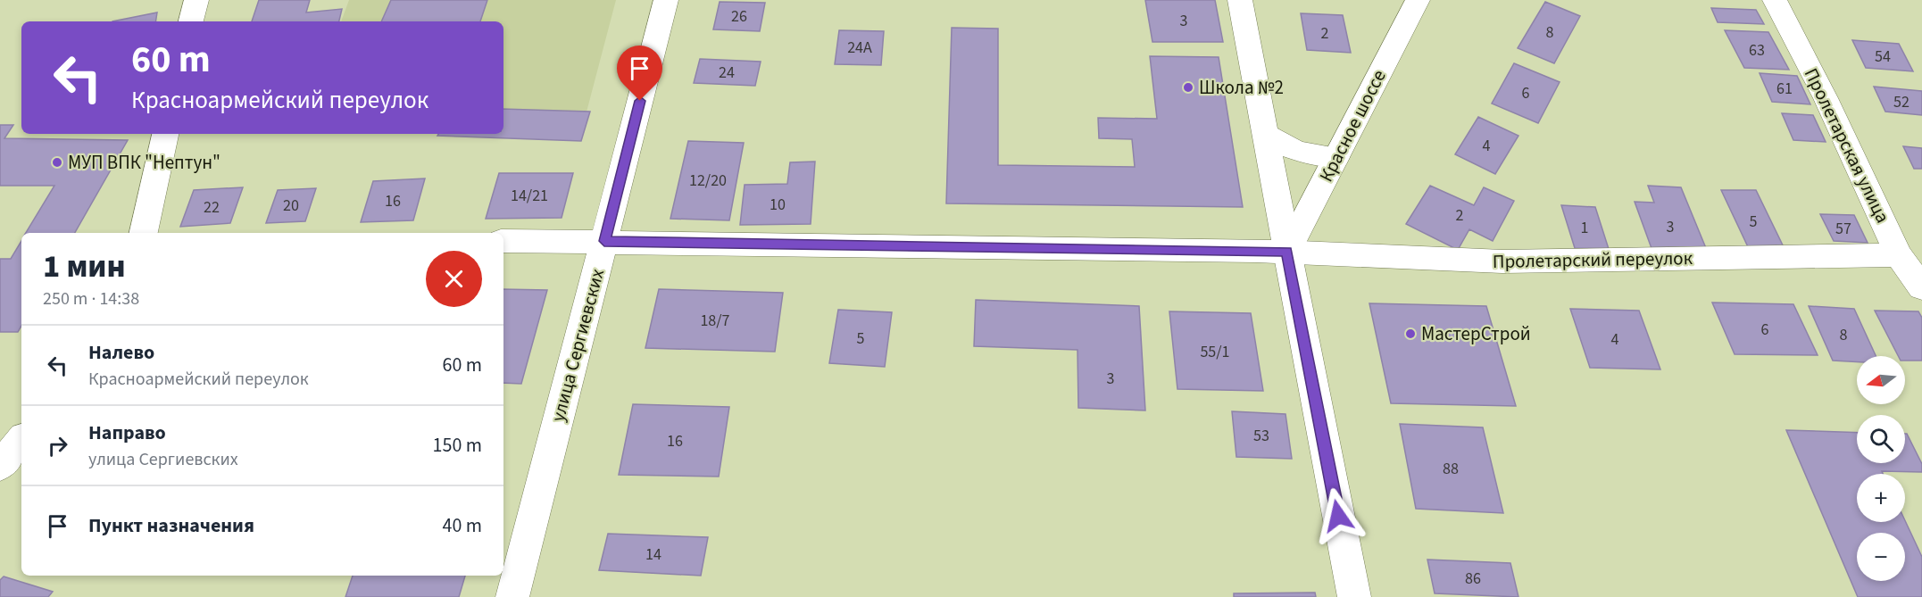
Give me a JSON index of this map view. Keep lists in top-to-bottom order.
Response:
{
  "streets": {
    "street": [
      "Красное шоссе",
      "Пролетарская улица",
      "Пролетарский переулок",
      "улица Сергиевских"
    ]
  },
  "crossings": [
    ["Красное шоссе", "Пролетарский переулок"],
    ["Пролетарская улица", "Пролетарский переулок"],
    ["Пролетарский переулок", "улица Сергиевских"]
  ],
  "places": ["Школа №2", "МУП ВПК \"Нептун\"", "МастерСтрой"],
  "house_numbers": [
    "26",
    "3",
    "8",
    "2",
    "24А",
    "63",
    "54",
    "24",
    "61",
    "6",
    "52",
    "4",
    "12/20",
    "14/21",
    "16",
    "10",
    "20",
    "22",
    "2",
    "5",
    "3",
    "1",
    "57",
    "18/7",
    "6",
    "8",
    "5",
    "4",
    "55/1",
    "3",
    "53",
    "16",
    "88",
    "14",
    "86"
  ],
  "north": "left",
  "page": {
    "turn": ["60 m", "Красноармейский переулок"],
    "heading": ["1 мин", "250 m · 14:38"],
    "list": [
      {
        "name": "Налево",
        "note": "Красноармейский переулок",
        "value": "60 m"
      },
      {
        "name": "Направо",
        "note": "улица Сергиевских",
        "value": "150 m"
      },
      {
        "name": "Пункт назначения",
        "value": "40 m"
      }
    ],
    "map_buttons": ["+", "−"]
  }
}
